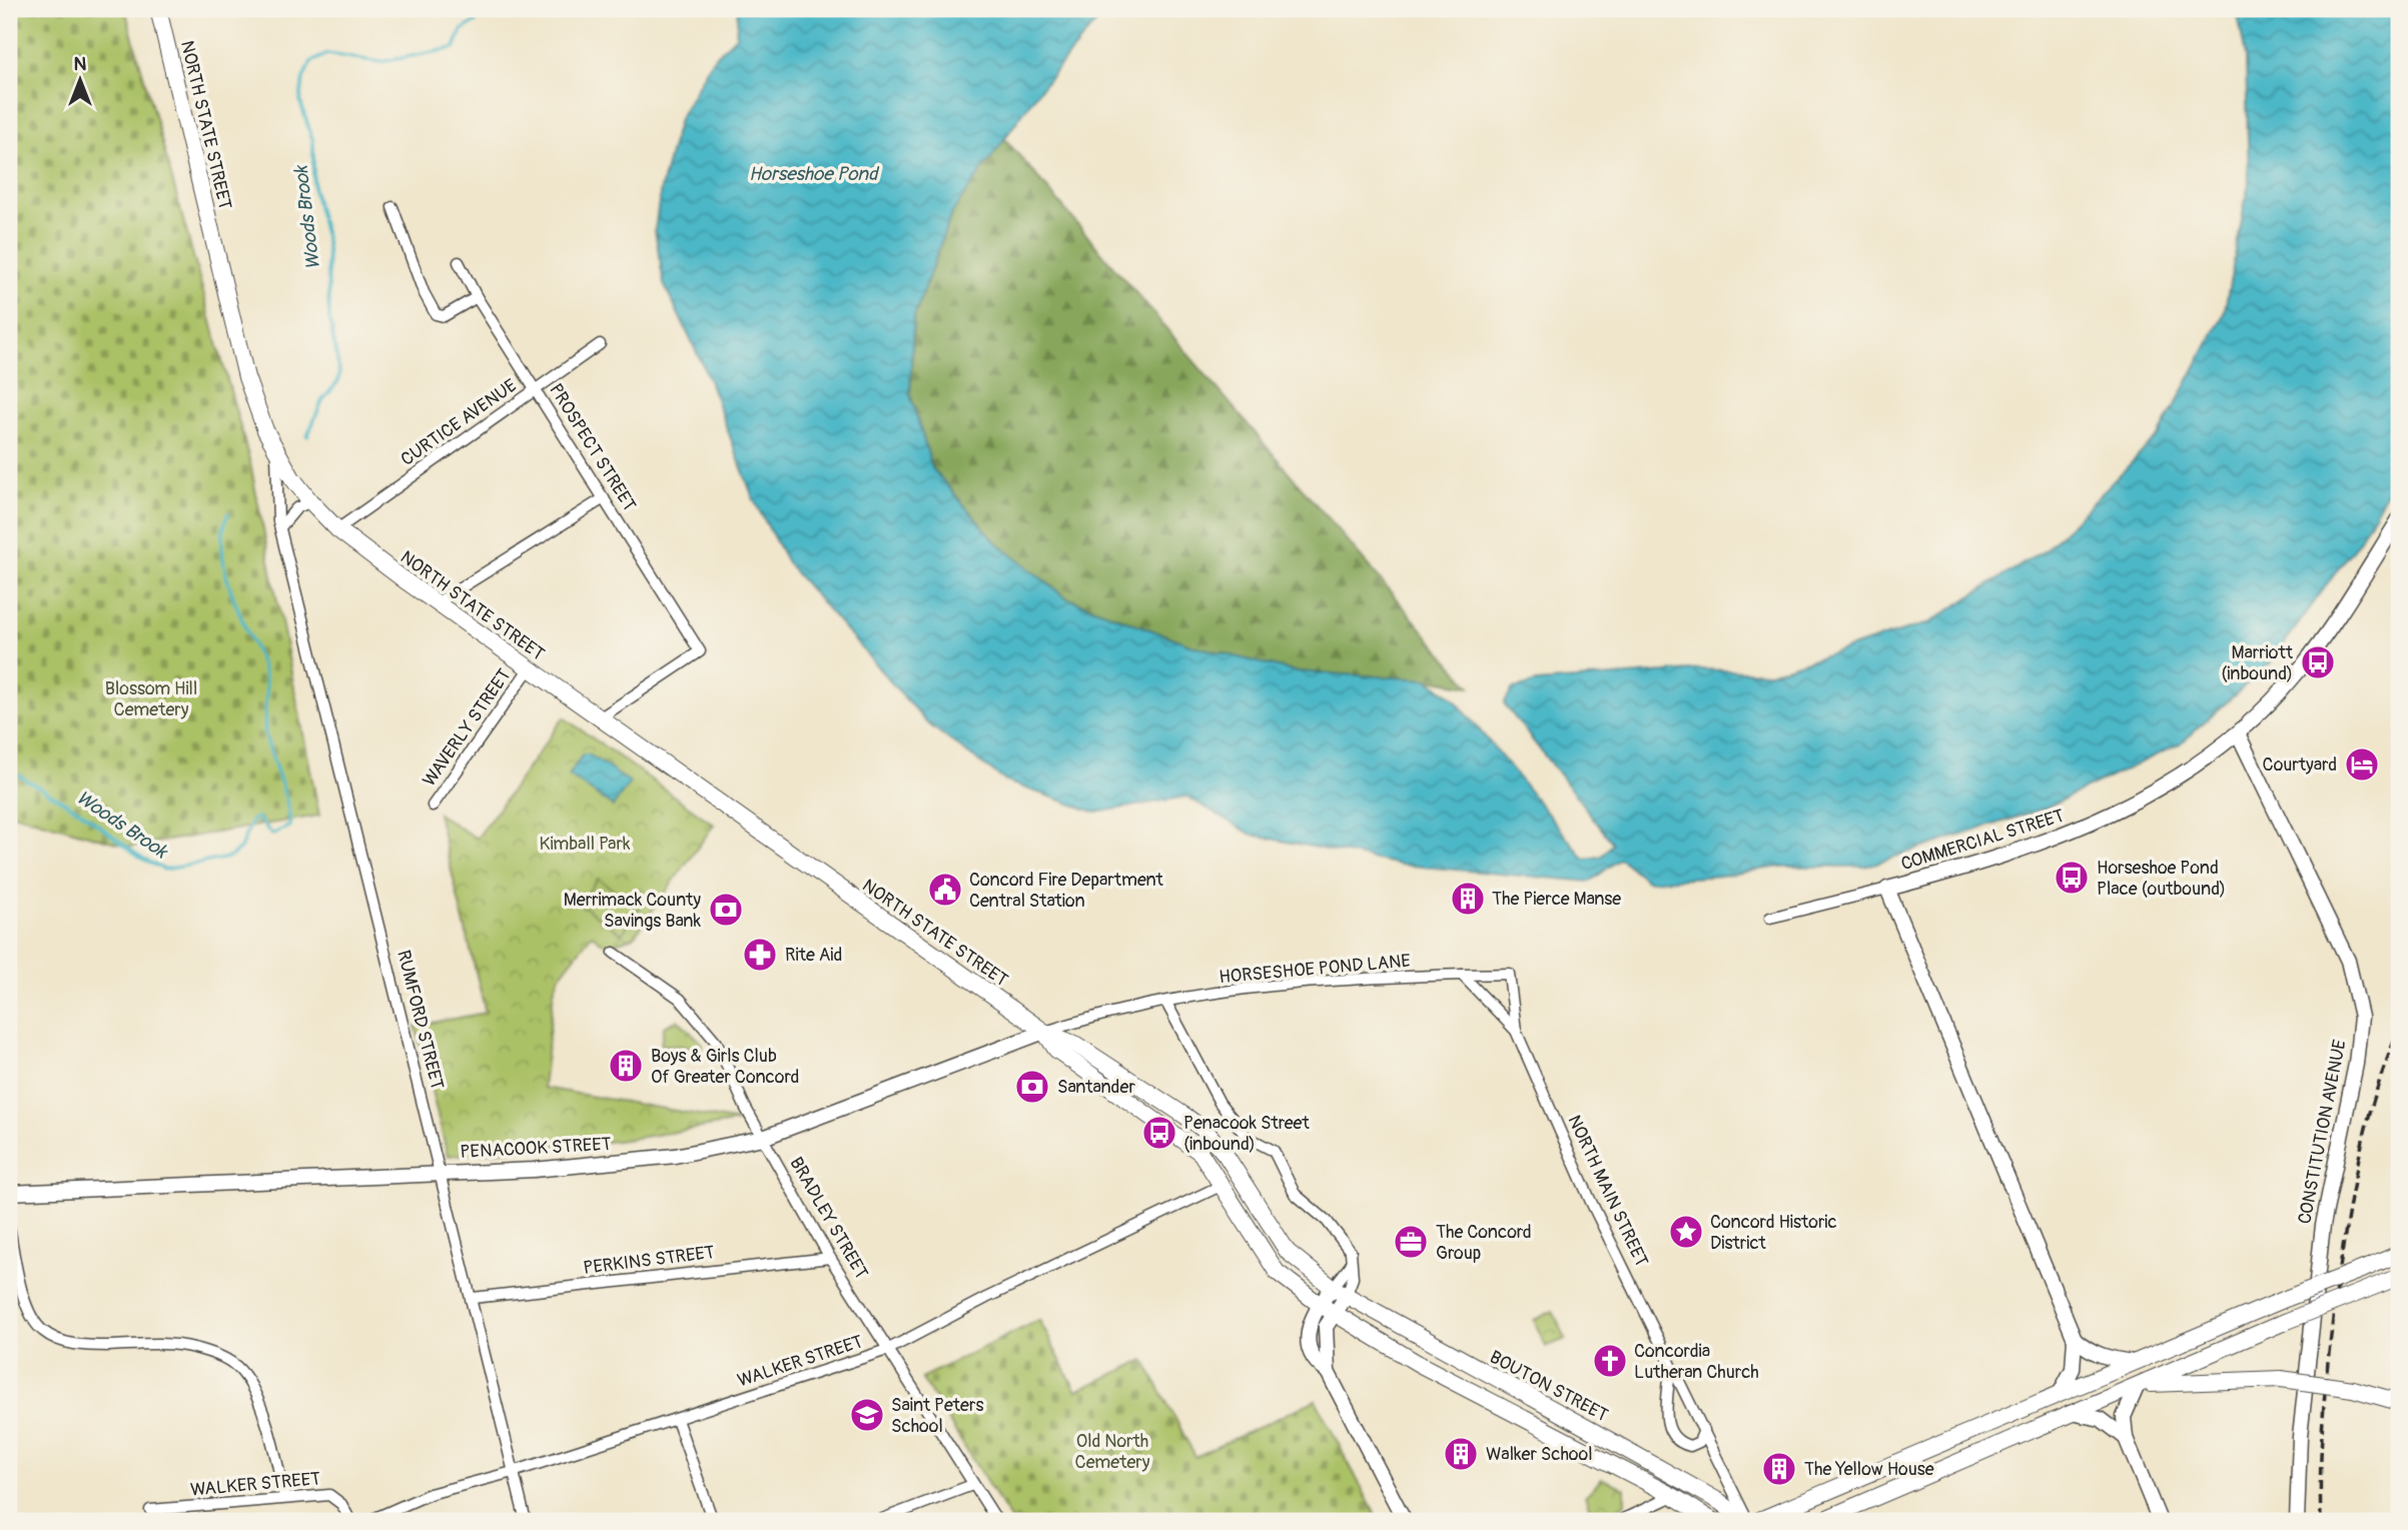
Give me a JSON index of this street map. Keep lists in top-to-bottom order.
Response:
{
  "streets": {
    "main road": ["NORTH STATE STREET", "BOUTON STREET"],
    "street": [
      "CURTICE AVENUE",
      "PROSPECT STREET",
      "WAVERLY STREET",
      "COMMERCIAL STREET",
      "HORSESHOE POND LANE",
      "RUMFORD STREET",
      "CONSTITUTION AVENUE",
      "PENACOOK STREET",
      "NORTH MAIN STREET",
      "BRADLEY STREET",
      "PERKINS STREET",
      "WALKER STREET"
    ]
  },
  "crossings": [
    ["NORTH STATE STREET", "CURTICE AVENUE"],
    ["NORTH STATE STREET", "PROSPECT STREET"],
    ["NORTH STATE STREET", "WAVERLY STREET"],
    ["NORTH STATE STREET", "HORSESHOE POND LANE"],
    ["NORTH STATE STREET", "RUMFORD STREET"],
    ["NORTH STATE STREET", "PENACOOK STREET"],
    ["NORTH STATE STREET", "WALKER STREET"],
    ["NORTH STATE STREET", "BOUTON STREET"],
    ["CURTICE AVENUE", "PROSPECT STREET"],
    ["COMMERCIAL STREET", "CONSTITUTION AVENUE"],
    ["HORSESHOE POND LANE", "PENACOOK STREET"],
    ["HORSESHOE POND LANE", "NORTH MAIN STREET"],
    ["RUMFORD STREET", "PENACOOK STREET"],
    ["RUMFORD STREET", "PERKINS STREET"],
    ["RUMFORD STREET", "WALKER STREET"],
    ["PENACOOK STREET", "BRADLEY STREET"],
    ["NORTH MAIN STREET", "BOUTON STREET"],
    ["BRADLEY STREET", "PERKINS STREET"],
    ["BRADLEY STREET", "WALKER STREET"]
  ],
  "water": ["Horseshoe Pond", "Woods Brook"],
  "parks": ["Blossom Hill Cemetery", "Kimball Park", "Old North Cemetery"],
  "places": {
    "bus stop": ["Marriott (inbound)", "Horseshoe Pond Place (outbound)", "Penacook Street (inbound)"],
    "hotel": ["Courtyard"],
    "public building": ["Concord Fire Department Central Station"],
    "building": [
      "The Pierce Manse",
      "Boys & Girls Club Of Greater Concord",
      "Walker School",
      "The Yellow House"
    ],
    "bank": ["Merrimack County Savings Bank", "Santander"],
    "pharmacy": ["Rite Aid"],
    "place": ["Concord Historic District"],
    "office": ["The Concord Group"],
    "church": ["Concordia Lutheran Church"],
    "school or university": ["Saint Peters School"]
  },
  "north": "top"
}
